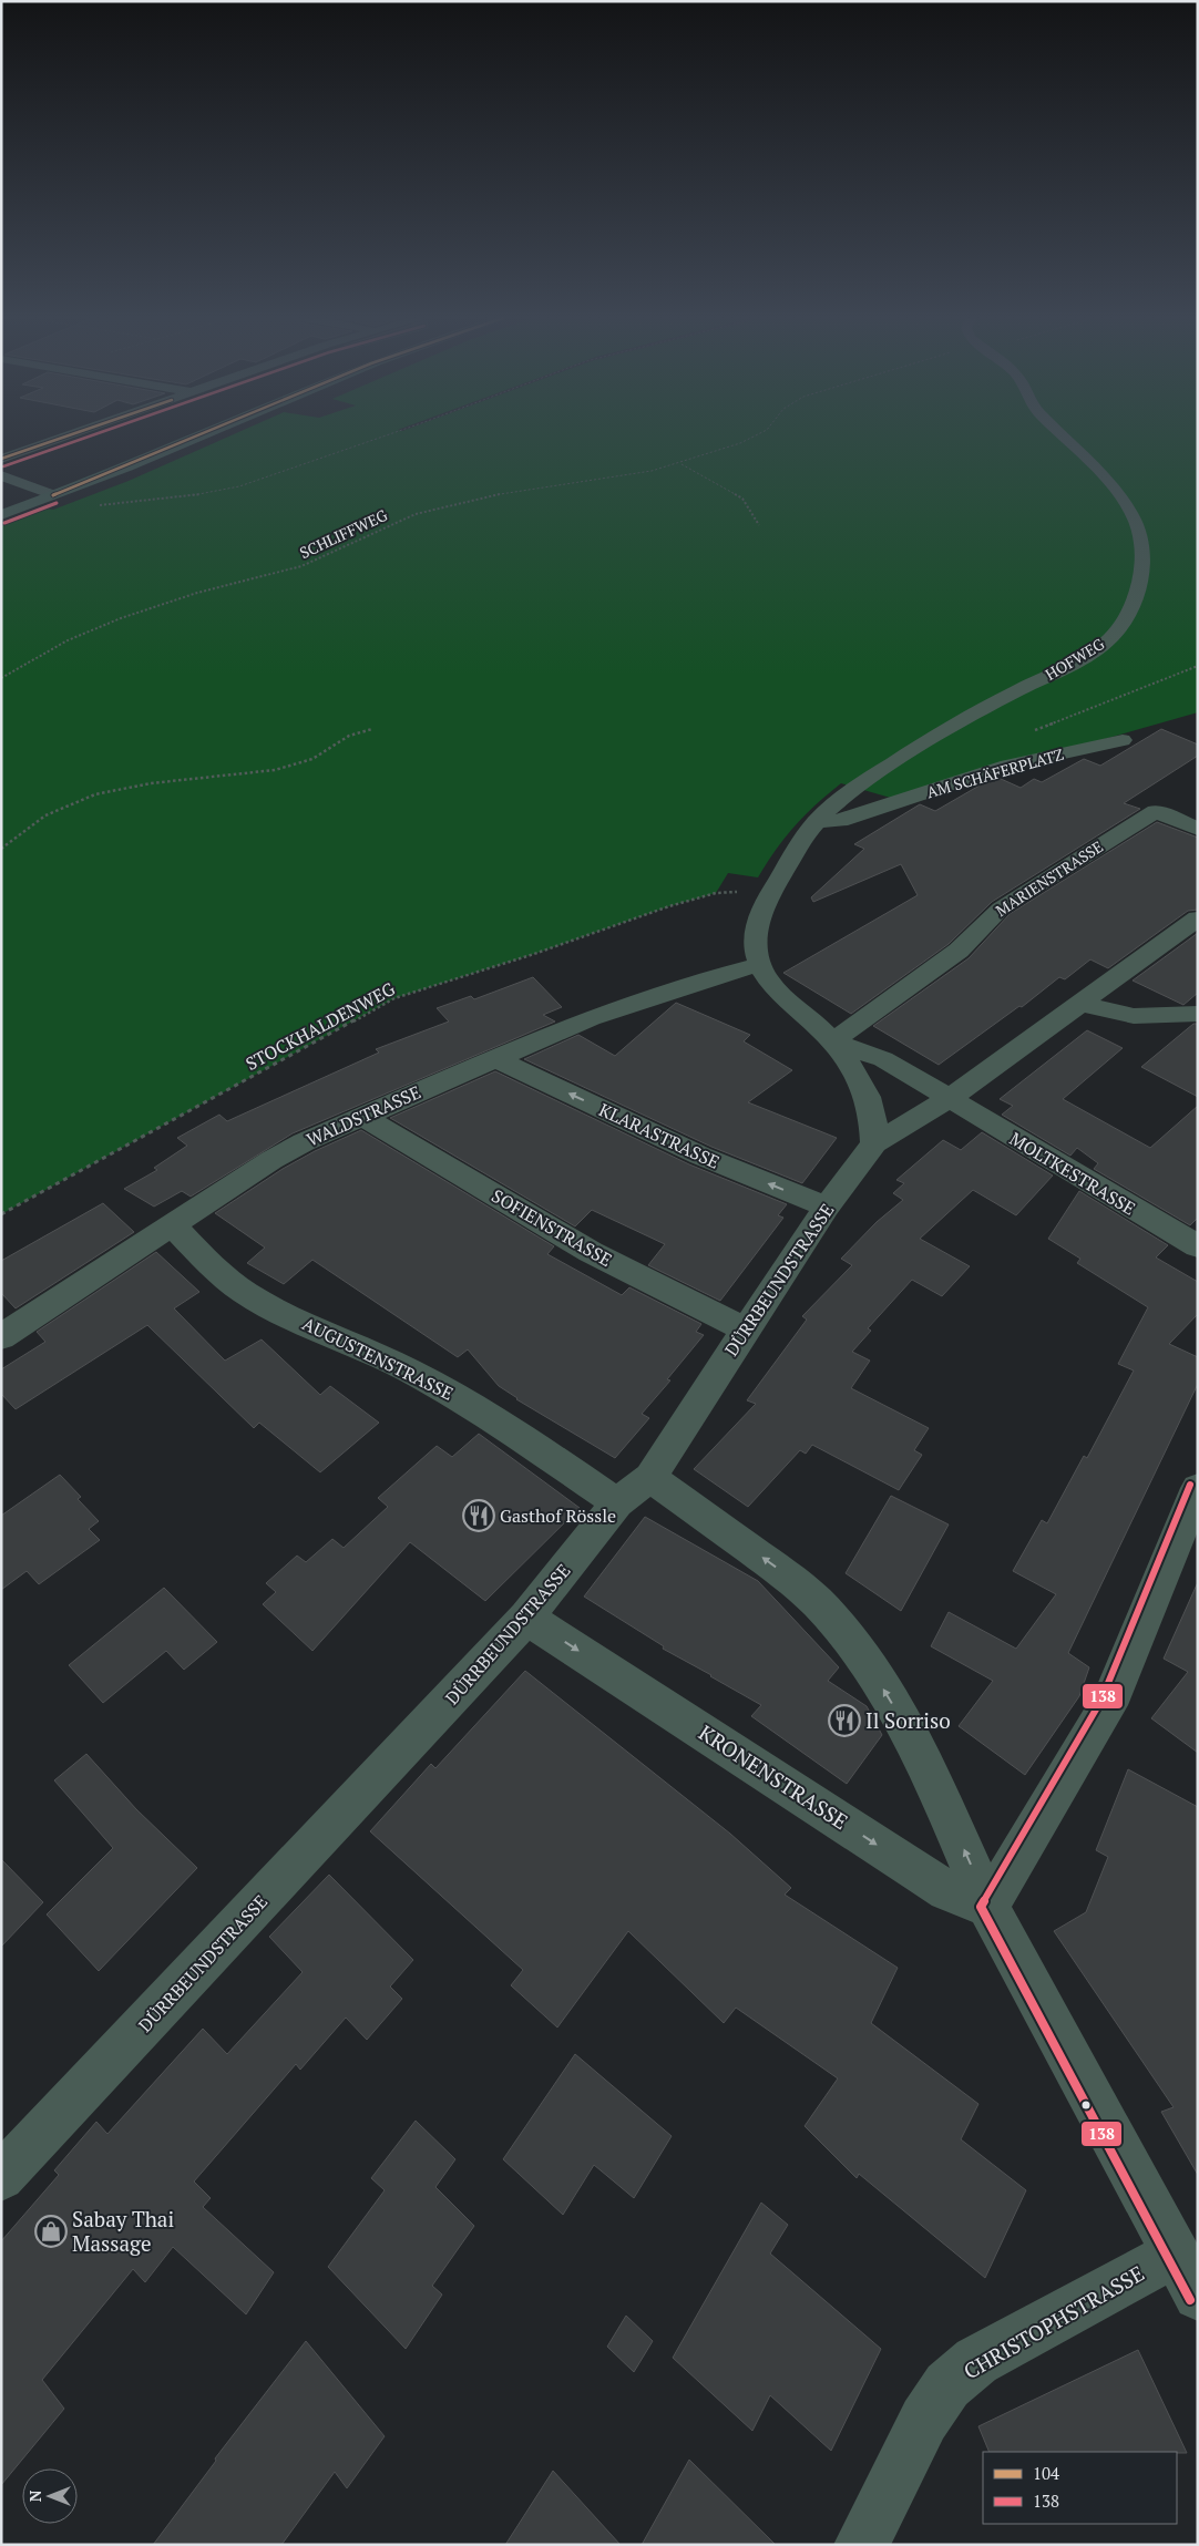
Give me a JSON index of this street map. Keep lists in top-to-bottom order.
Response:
{
  "streets": {
    "street": [
      "HOFWEG",
      "AM SCHÄFERPLATZ",
      "MARIENSTRASSE",
      "WALDSTRASSE",
      "KLARASTRASSE",
      "MOLTKESTRASSE",
      "SOFIENSTRASSE",
      "DÜRRBEUNDSTRASSE",
      "AUGUSTENSTRASSE",
      "KRONENSTRASSE",
      "CHRISTOPHSTRASSE"
    ],
    "path": ["SCHLIFFWEG", "STOCKHALDENWEG"]
  },
  "crossings": [
    ["HOFWEG", "AM SCHÄFERPLATZ"],
    ["WALDSTRASSE", "KLARASTRASSE"],
    ["WALDSTRASSE", "SOFIENSTRASSE"],
    ["WALDSTRASSE", "AUGUSTENSTRASSE"],
    ["KLARASTRASSE", "DÜRRBEUNDSTRASSE"],
    ["MOLTKESTRASSE", "DÜRRBEUNDSTRASSE"],
    ["SOFIENSTRASSE", "DÜRRBEUNDSTRASSE"],
    ["DÜRRBEUNDSTRASSE", "AUGUSTENSTRASSE"],
    ["DÜRRBEUNDSTRASSE", "KRONENSTRASSE"]
  ],
  "places": {
    "restaurant": ["Gasthof Rössle", "Il Sorriso"],
    "shop": ["Sabay Thai Massage"]
  },
  "lines": ["transit line 104", "transit line 138"],
  "legend": ["104", "138"],
  "north": "left"
}
